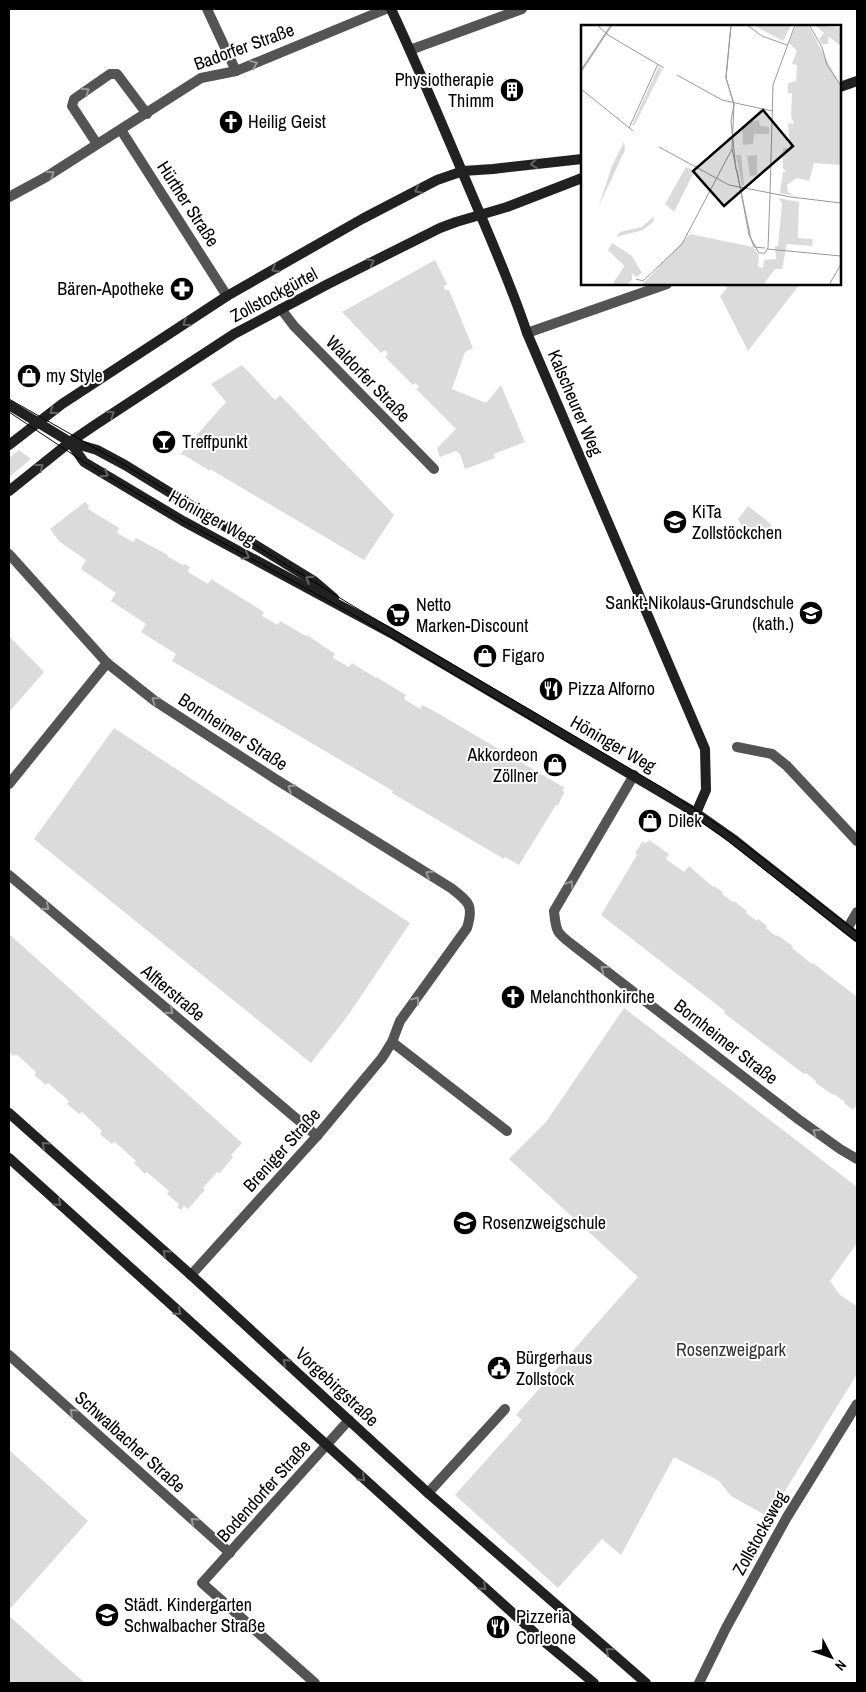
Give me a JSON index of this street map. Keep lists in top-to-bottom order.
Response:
{
  "streets": {
    "main road": [
      "Zollstockgürtel",
      "Kalscheurer Weg",
      "Höninger Weg",
      "Vorgebirgstraße"
    ],
    "street": [
      "Badorfer Straße",
      "Hürther Straße",
      "Waldorfer Straße",
      "Bornheimer Straße",
      "Alfterstraße",
      "Breniger Straße",
      "Schwalbacher Straße",
      "Bodendorfer Straße",
      "Zollstocksweg"
    ]
  },
  "crossings": [
    ["Badorfer Straße", "Hürther Straße"],
    ["Hürther Straße", "Zollstockgürtel"],
    ["Zollstockgürtel", "Waldorfer Straße"],
    ["Zollstockgürtel", "Kalscheurer Weg"],
    ["Zollstockgürtel", "Höninger Weg"],
    ["Kalscheurer Weg", "Höninger Weg"],
    ["Höninger Weg", "Bornheimer Straße"],
    ["Bornheimer Straße", "Breniger Straße"],
    ["Alfterstraße", "Breniger Straße"],
    ["Breniger Straße", "Vorgebirgstraße"],
    ["Vorgebirgstraße", "Bodendorfer Straße"],
    ["Schwalbacher Straße", "Bodendorfer Straße"]
  ],
  "one_way": [
    "Badorfer Straße",
    "Bornheimer Straße",
    "Alfterstraße",
    "Schwalbacher Straße"
  ],
  "parks": ["Rosenzweigpark"],
  "places": {
    "building": ["Physiotherapie Thimm"],
    "church": ["Heilig Geist", "Melanchthonkirche"],
    "pharmacy": ["Bären-Apotheke"],
    "shop": [
      "my Style",
      "Figaro",
      "Akkordeon Zöllner",
      "Dilek"
    ],
    "bar": ["Treffpunkt"],
    "school or university": [
      "KiTa Zollstöckchen",
      "Sankt-Nikolaus-Grundschule (kath.)",
      "Rosenzweigschule",
      "Städt. Kindergarten Schwalbacher Straße"
    ],
    "supermarket": ["Netto Marken-Discount"],
    "restaurant": ["Pizza Alforno", "Pizzeria Corleone"],
    "public building": ["Bürgerhaus Zollstock"]
  },
  "north": "bottom right"
}
